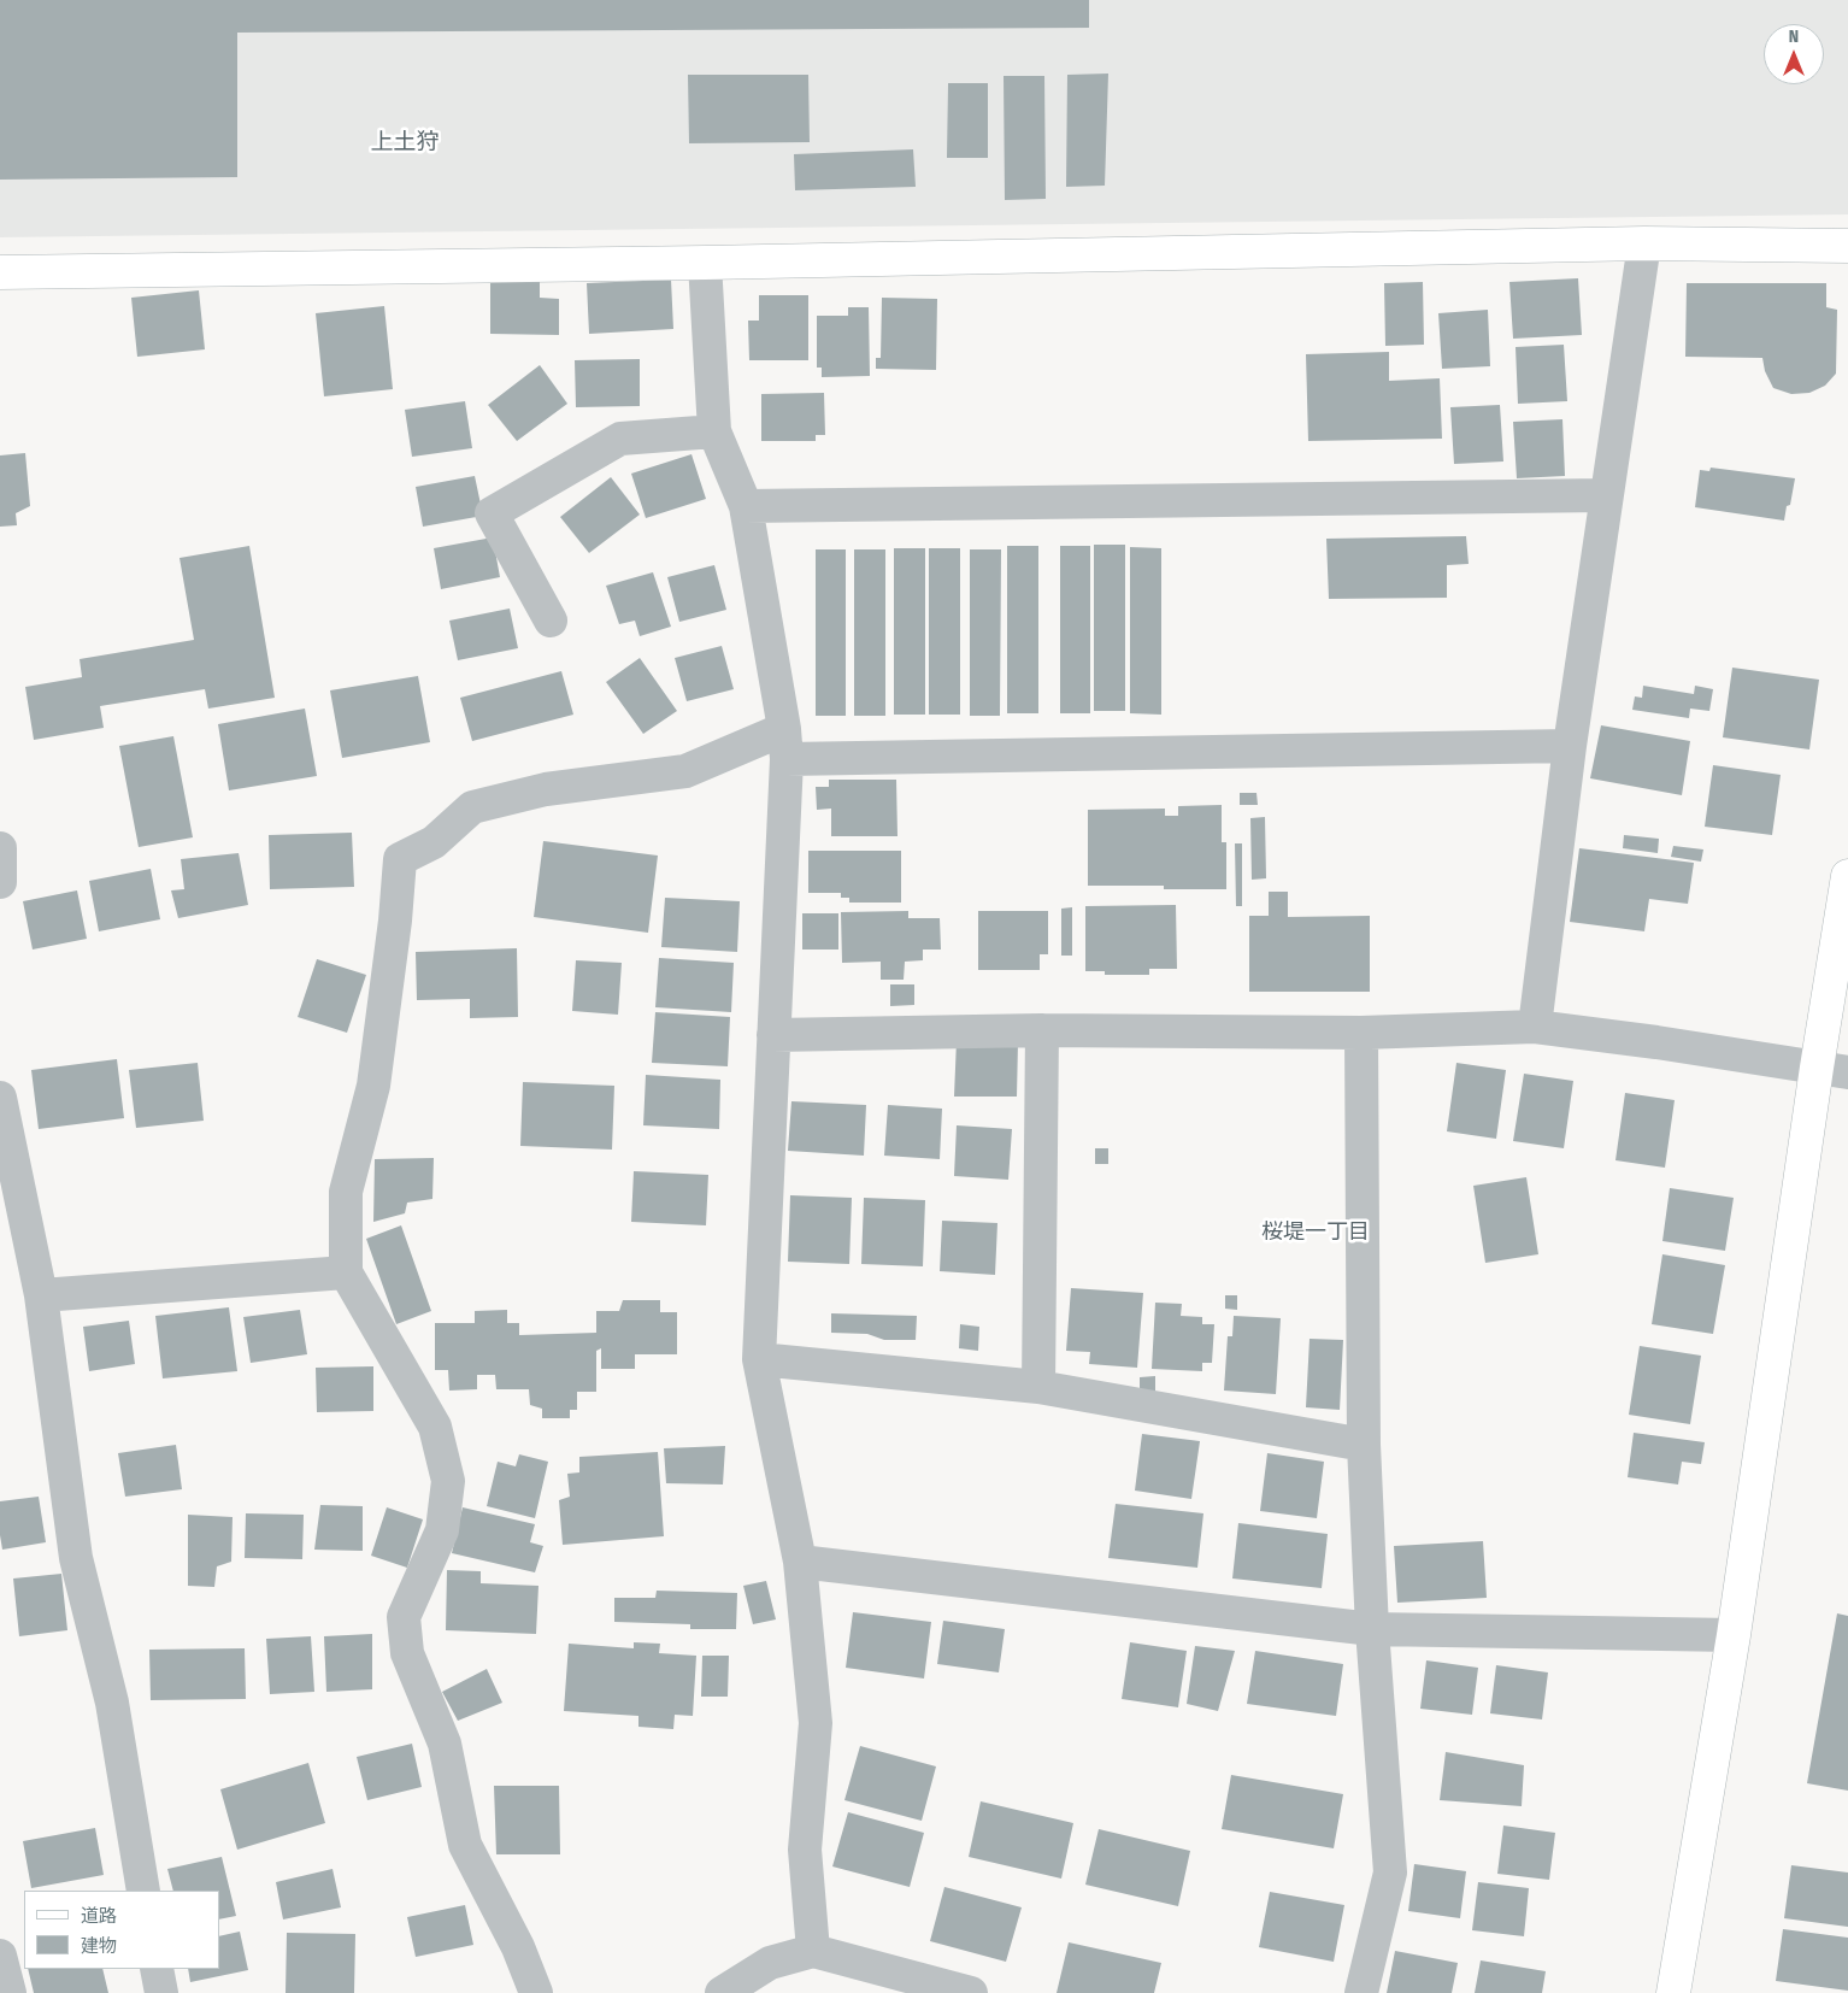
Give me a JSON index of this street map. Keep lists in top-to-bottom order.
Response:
{
  "districts": ["上土狩", "桜堤一丁目"],
  "legend": ["道路", "建物"],
  "north": "top"
}
